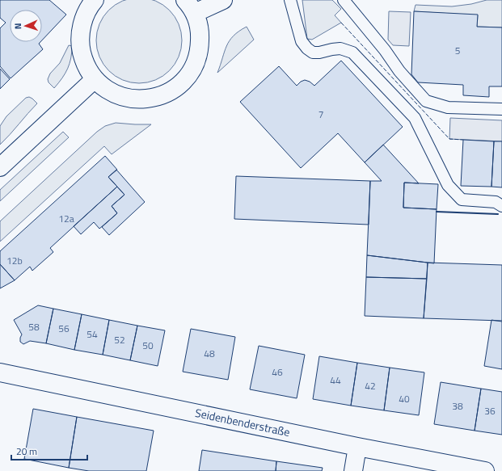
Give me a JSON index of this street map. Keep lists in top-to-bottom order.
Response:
{
  "streets": {
    "street": ["Seidenbenderstraße"]
  },
  "house_numbers": [
    "5",
    "7",
    "12a",
    "12b",
    "58",
    "56",
    "54",
    "52",
    "50",
    "48",
    "46",
    "44",
    "42",
    "40",
    "38",
    "36"
  ],
  "scale_bar": "20 m",
  "north": "left"
}
